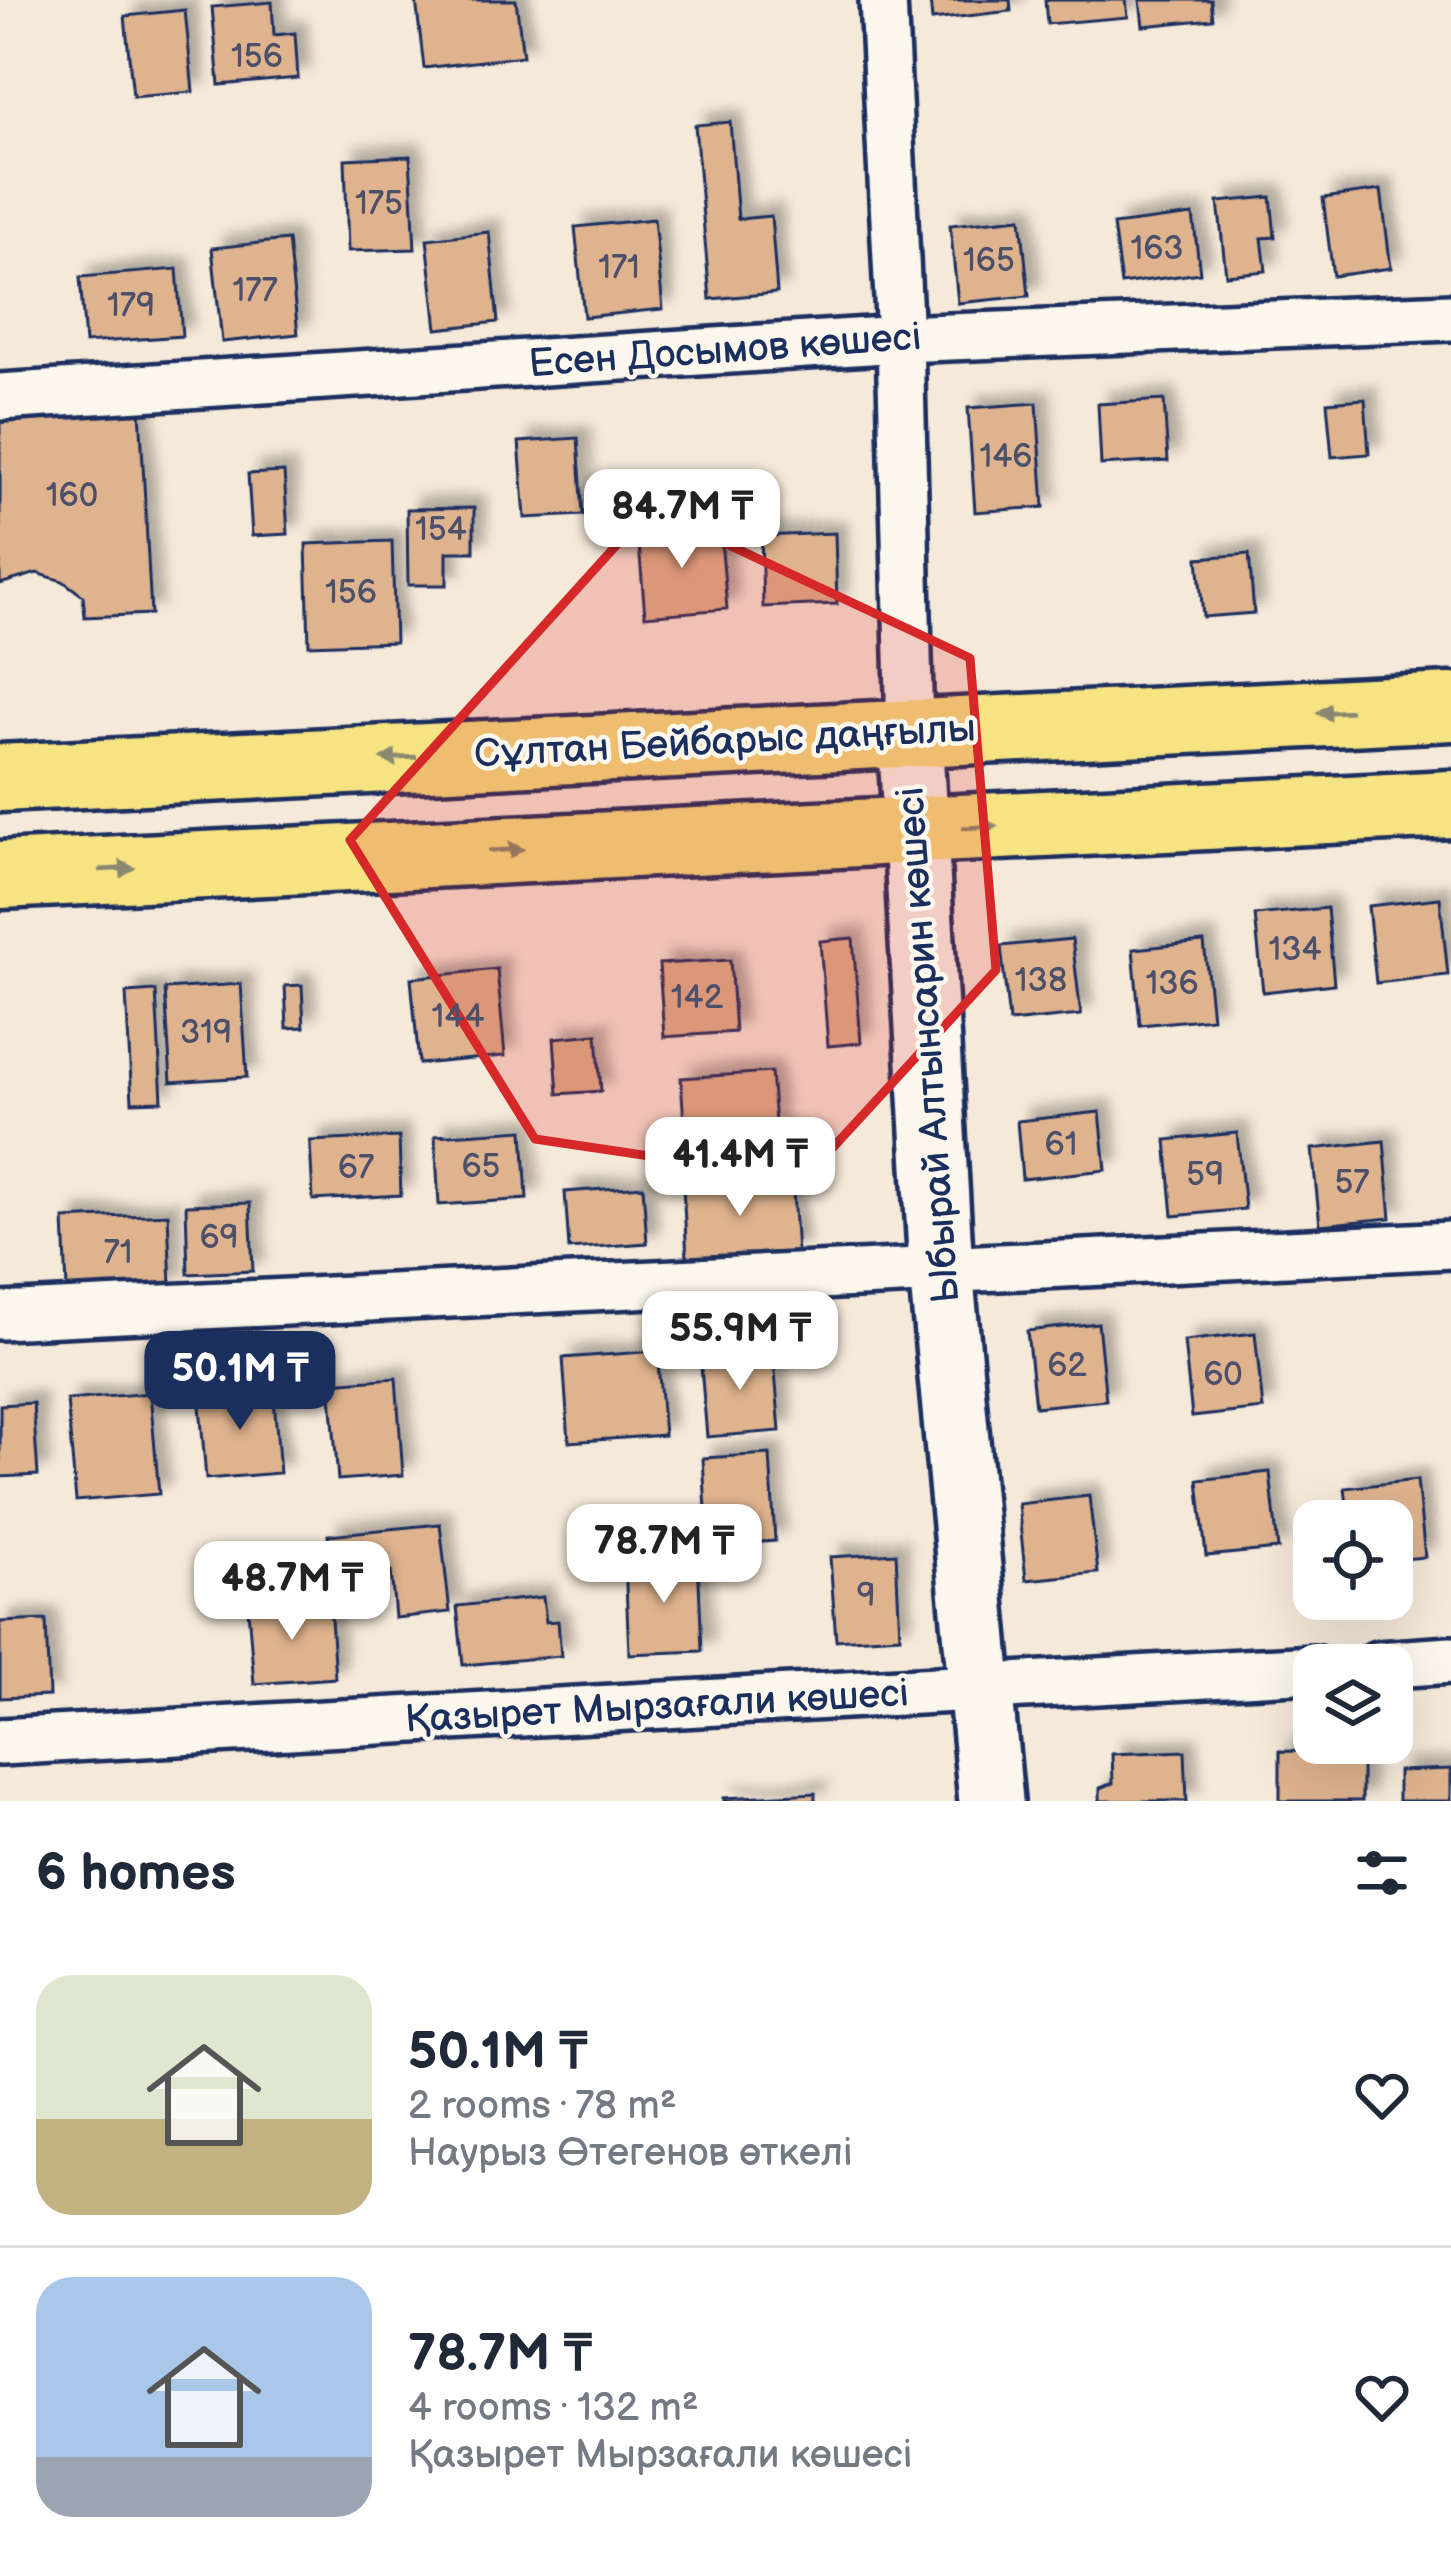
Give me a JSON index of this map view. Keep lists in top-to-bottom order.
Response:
{
  "streets": {
    "main road": ["Сұлтан Бейбарыс даңғылы"],
    "street": ["Есен Досымов көшесі", "Ыбырай Алтынсарин көшесі", "Қазырет Мырзағали көшесі"]
  },
  "crossings": [
    ["Есен Досымов көшесі", "Ыбырай Алтынсарин көшесі"],
    ["Сұлтан Бейбарыс даңғылы", "Ыбырай Алтынсарин көшесі"],
    ["Ыбырай Алтынсарин көшесі", "Қазырет Мырзағали көшесі"]
  ],
  "house_numbers": [
    "156",
    "175",
    "163",
    "165",
    "171",
    "177",
    "179",
    "146",
    "160",
    "154",
    "156",
    "134",
    "138",
    "136",
    "142",
    "144",
    "319",
    "61",
    "65",
    "67",
    "59",
    "57",
    "69",
    "71",
    "62",
    "60",
    "9"
  ],
  "page": {
    "price": [
      "84.7M ₸",
      "41.4M ₸",
      "55.9M ₸",
      "50.1M ₸",
      "78.7M ₸",
      "48.7M ₸"
    ],
    "heading": "6 homes",
    "list": [
      {
        "name": "50.1M ₸",
        "note": "2 rooms · 78 m² · Наурыз Өтегенов өткелі"
      },
      {
        "name": "78.7M ₸",
        "note": "4 rooms · 132 m² · Қазырет Мырзағали көшесі"
      }
    ]
  }
}
